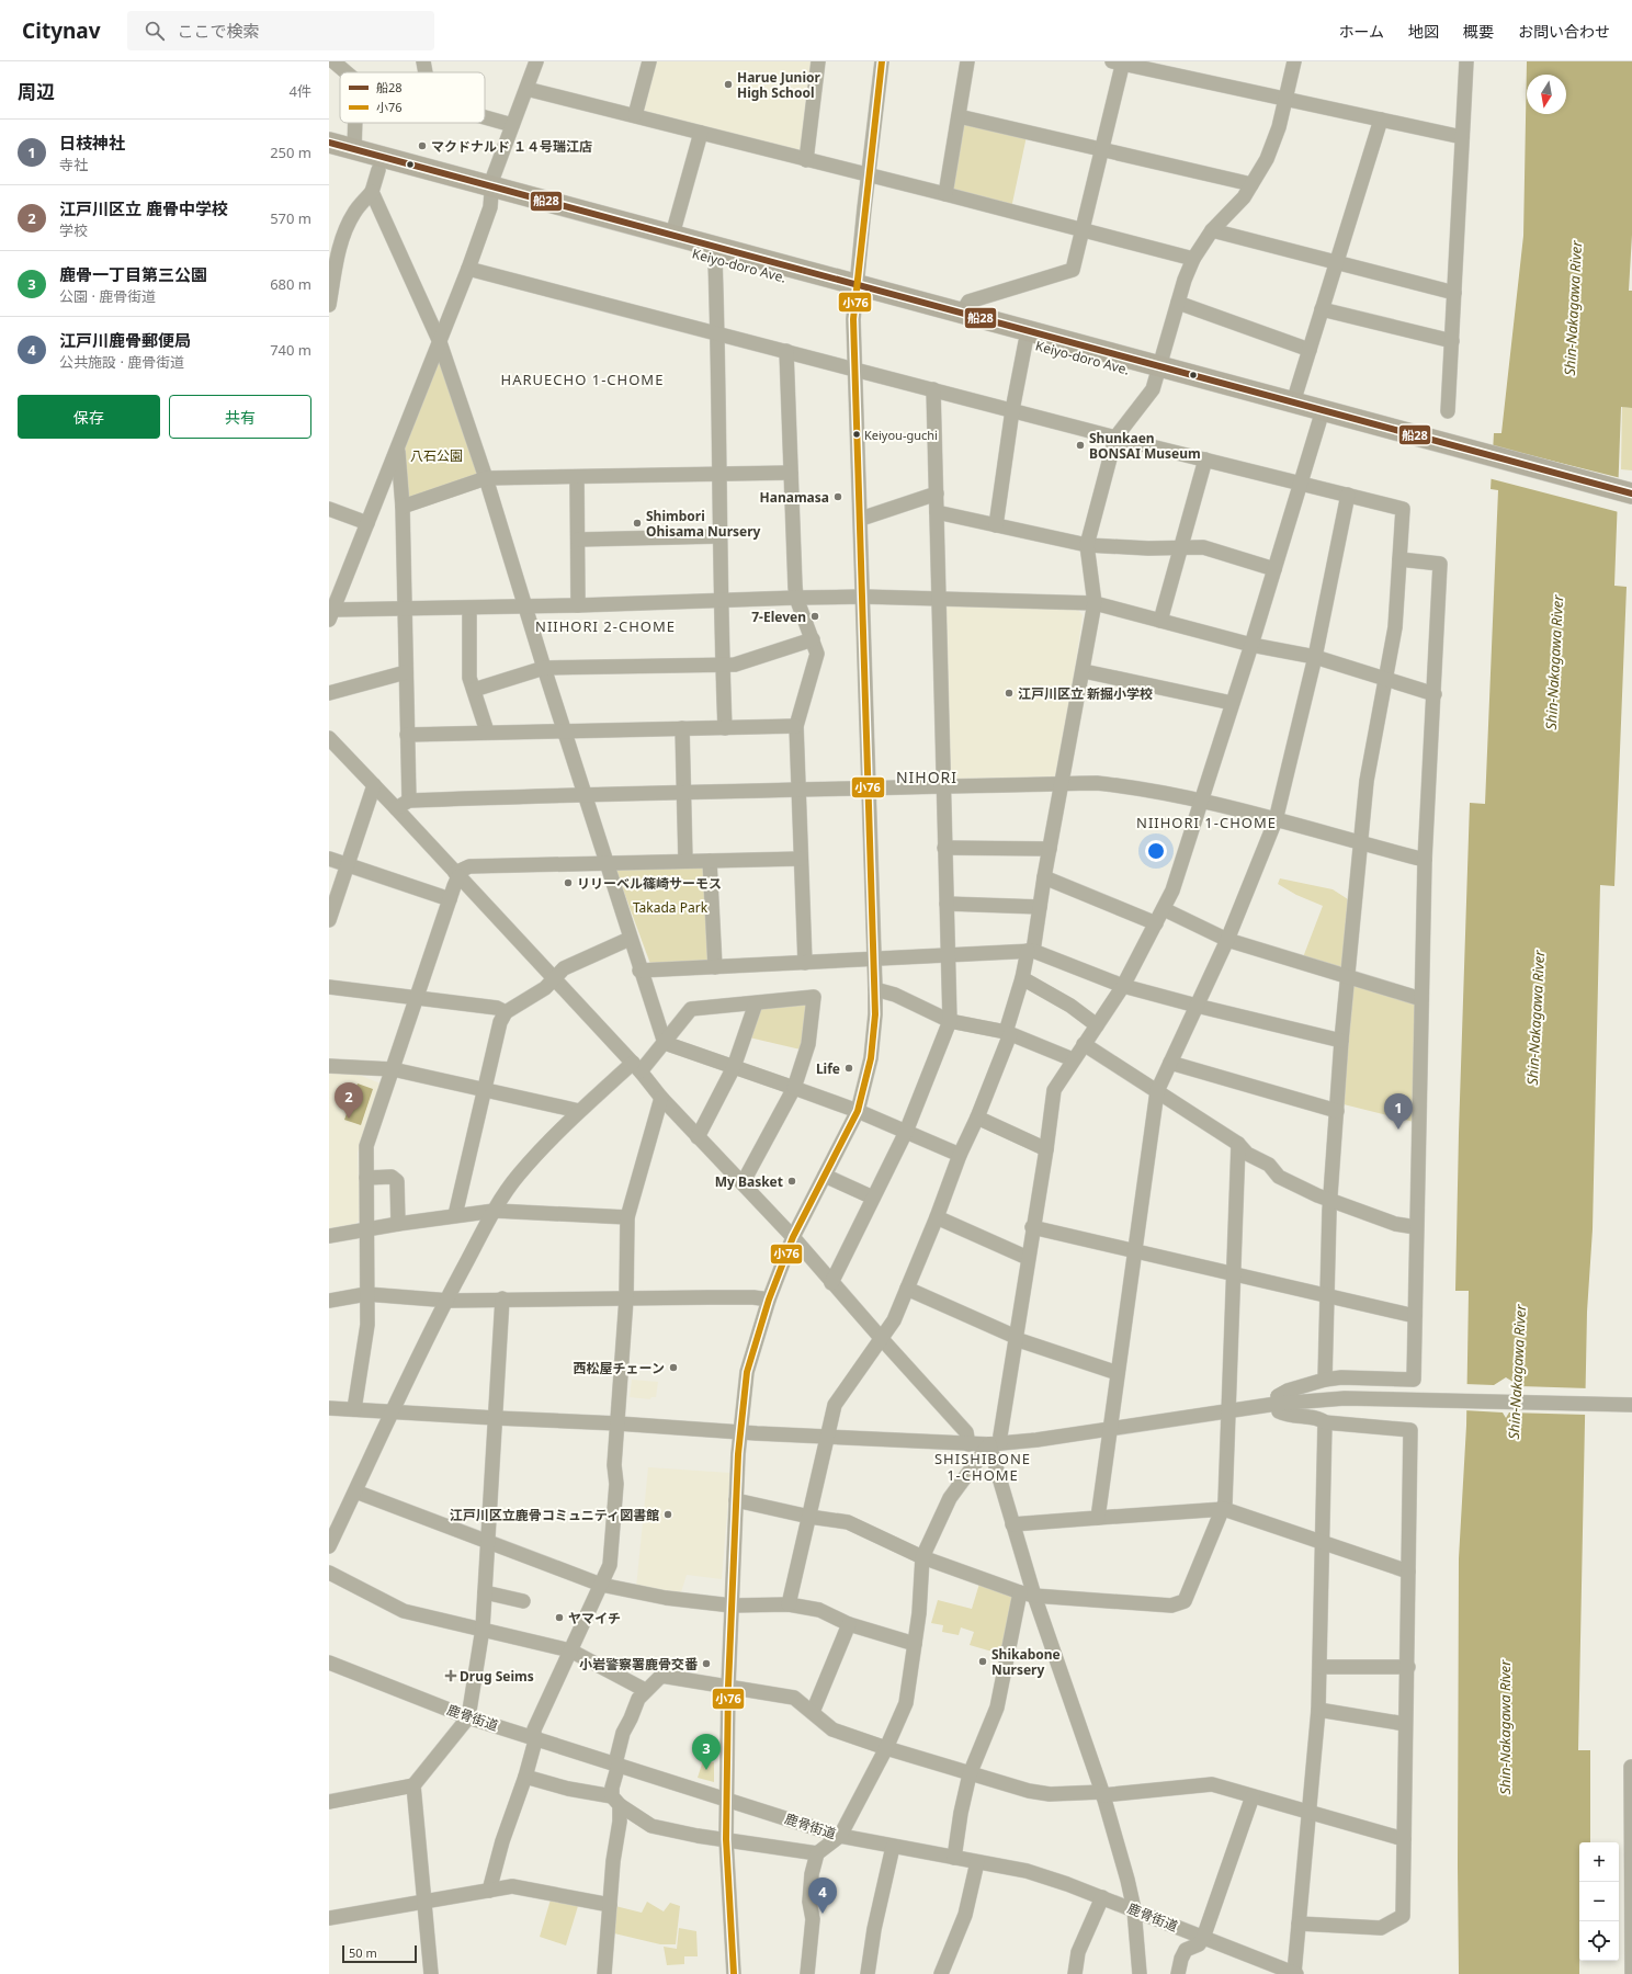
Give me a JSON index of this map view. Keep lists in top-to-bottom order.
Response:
{
  "streets": {
    "highway": ["Keiyo-doro Ave."],
    "street": ["鹿骨街道"]
  },
  "districts": [
    "HARUECHO 1-CHOME",
    "NIIHORI 2-CHOME",
    "NIHORI",
    "NIIHORI 1-CHOME",
    "SHISHIBONE 1-CHOME"
  ],
  "water": ["Shin-Nakagawa River"],
  "parks": ["八石公園", "Takada Park"],
  "places": {
    "other": [
      "Harue Junior High School",
      "マクドナルド １４号瑞江店",
      "Keiyou-guchi",
      "Shunkaen BONSAI Museum",
      "Hanamasa",
      "Shimbori Ohisama Nursery",
      "7-Eleven",
      "江戸川区立 新掘小学校",
      "リリーベル篠崎サーモス",
      "Life",
      "My Basket",
      "西松屋チェーン",
      "江戸川区立鹿骨コミュニティ図書館",
      "ヤマイチ",
      "Shikabone Nursery",
      "小岩警察署鹿骨交番"
    ],
    "health": ["Drug Seims"]
  },
  "lines": ["transit line 小76", "transit line 船28"],
  "legend": ["船28", "小76"],
  "scale_bar": "50 m",
  "north": "bottom",
  "page": {
    "header": "Citynav",
    "search": "ここで検索",
    "nav": [
      "ホーム",
      "地図",
      "概要",
      "お問い合わせ"
    ],
    "heading": ["周辺", "4件"],
    "list": [
      {
        "mark": "1",
        "name": "日枝神社",
        "note": "寺社",
        "value": "250 m"
      },
      {
        "mark": "2",
        "name": "江戸川区立 鹿骨中学校",
        "note": "学校",
        "value": "570 m"
      },
      {
        "mark": "3",
        "name": "鹿骨一丁目第三公園",
        "note": "公園 · 鹿骨街道",
        "value": "680 m"
      },
      {
        "mark": "4",
        "name": "江戸川鹿骨郵便局",
        "note": "公共施設 · 鹿骨街道",
        "value": "740 m"
      }
    ],
    "buttons": ["保存", "共有"],
    "pins": [
      "2",
      "1",
      "3",
      "4"
    ],
    "map_buttons": ["+", "−"],
    "scale": "50 m"
  }
}
